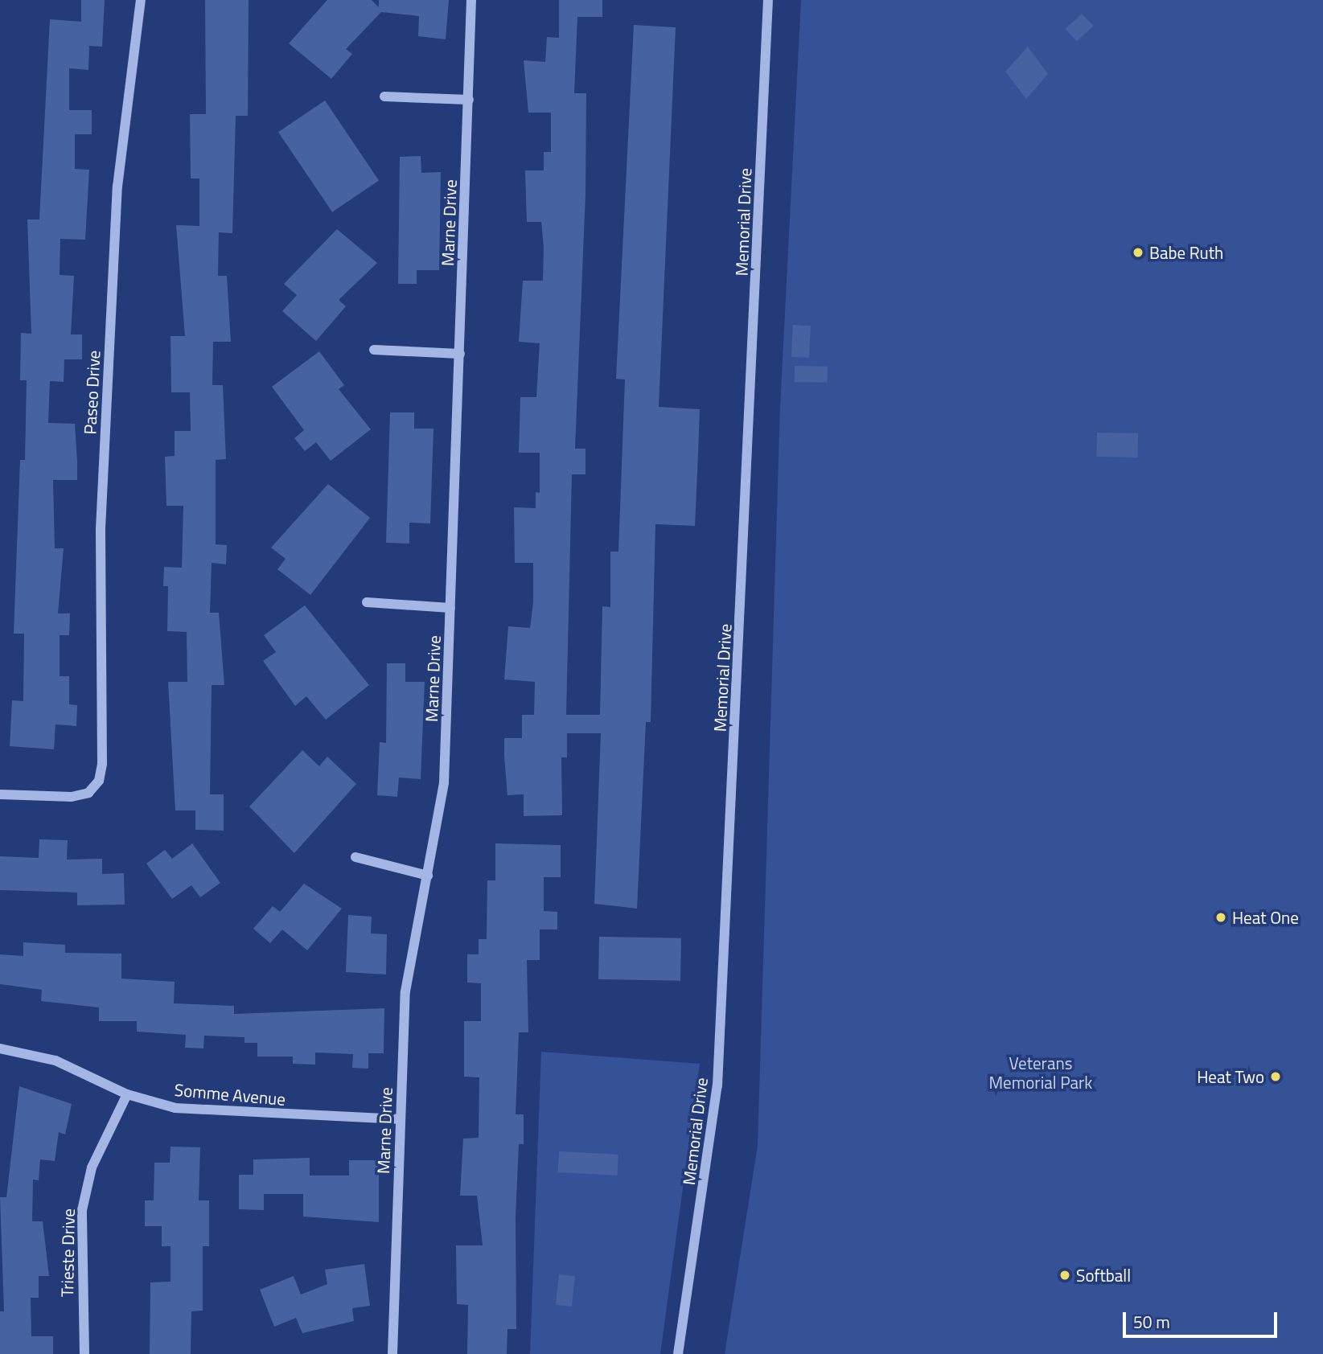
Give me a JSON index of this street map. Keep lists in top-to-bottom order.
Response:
{
  "streets": {
    "street": [
      "Memorial Drive",
      "Marne Drive",
      "Paseo Drive",
      "Somme Avenue",
      "Trieste Drive"
    ]
  },
  "crossings": [
    ["Marne Drive", "Somme Avenue"],
    ["Somme Avenue", "Trieste Drive"]
  ],
  "parks": ["Veterans Memorial Park"],
  "places": [
    "Babe Ruth",
    "Heat One",
    "Heat Two",
    "Softball"
  ],
  "scale_bar": "50 m"
}
